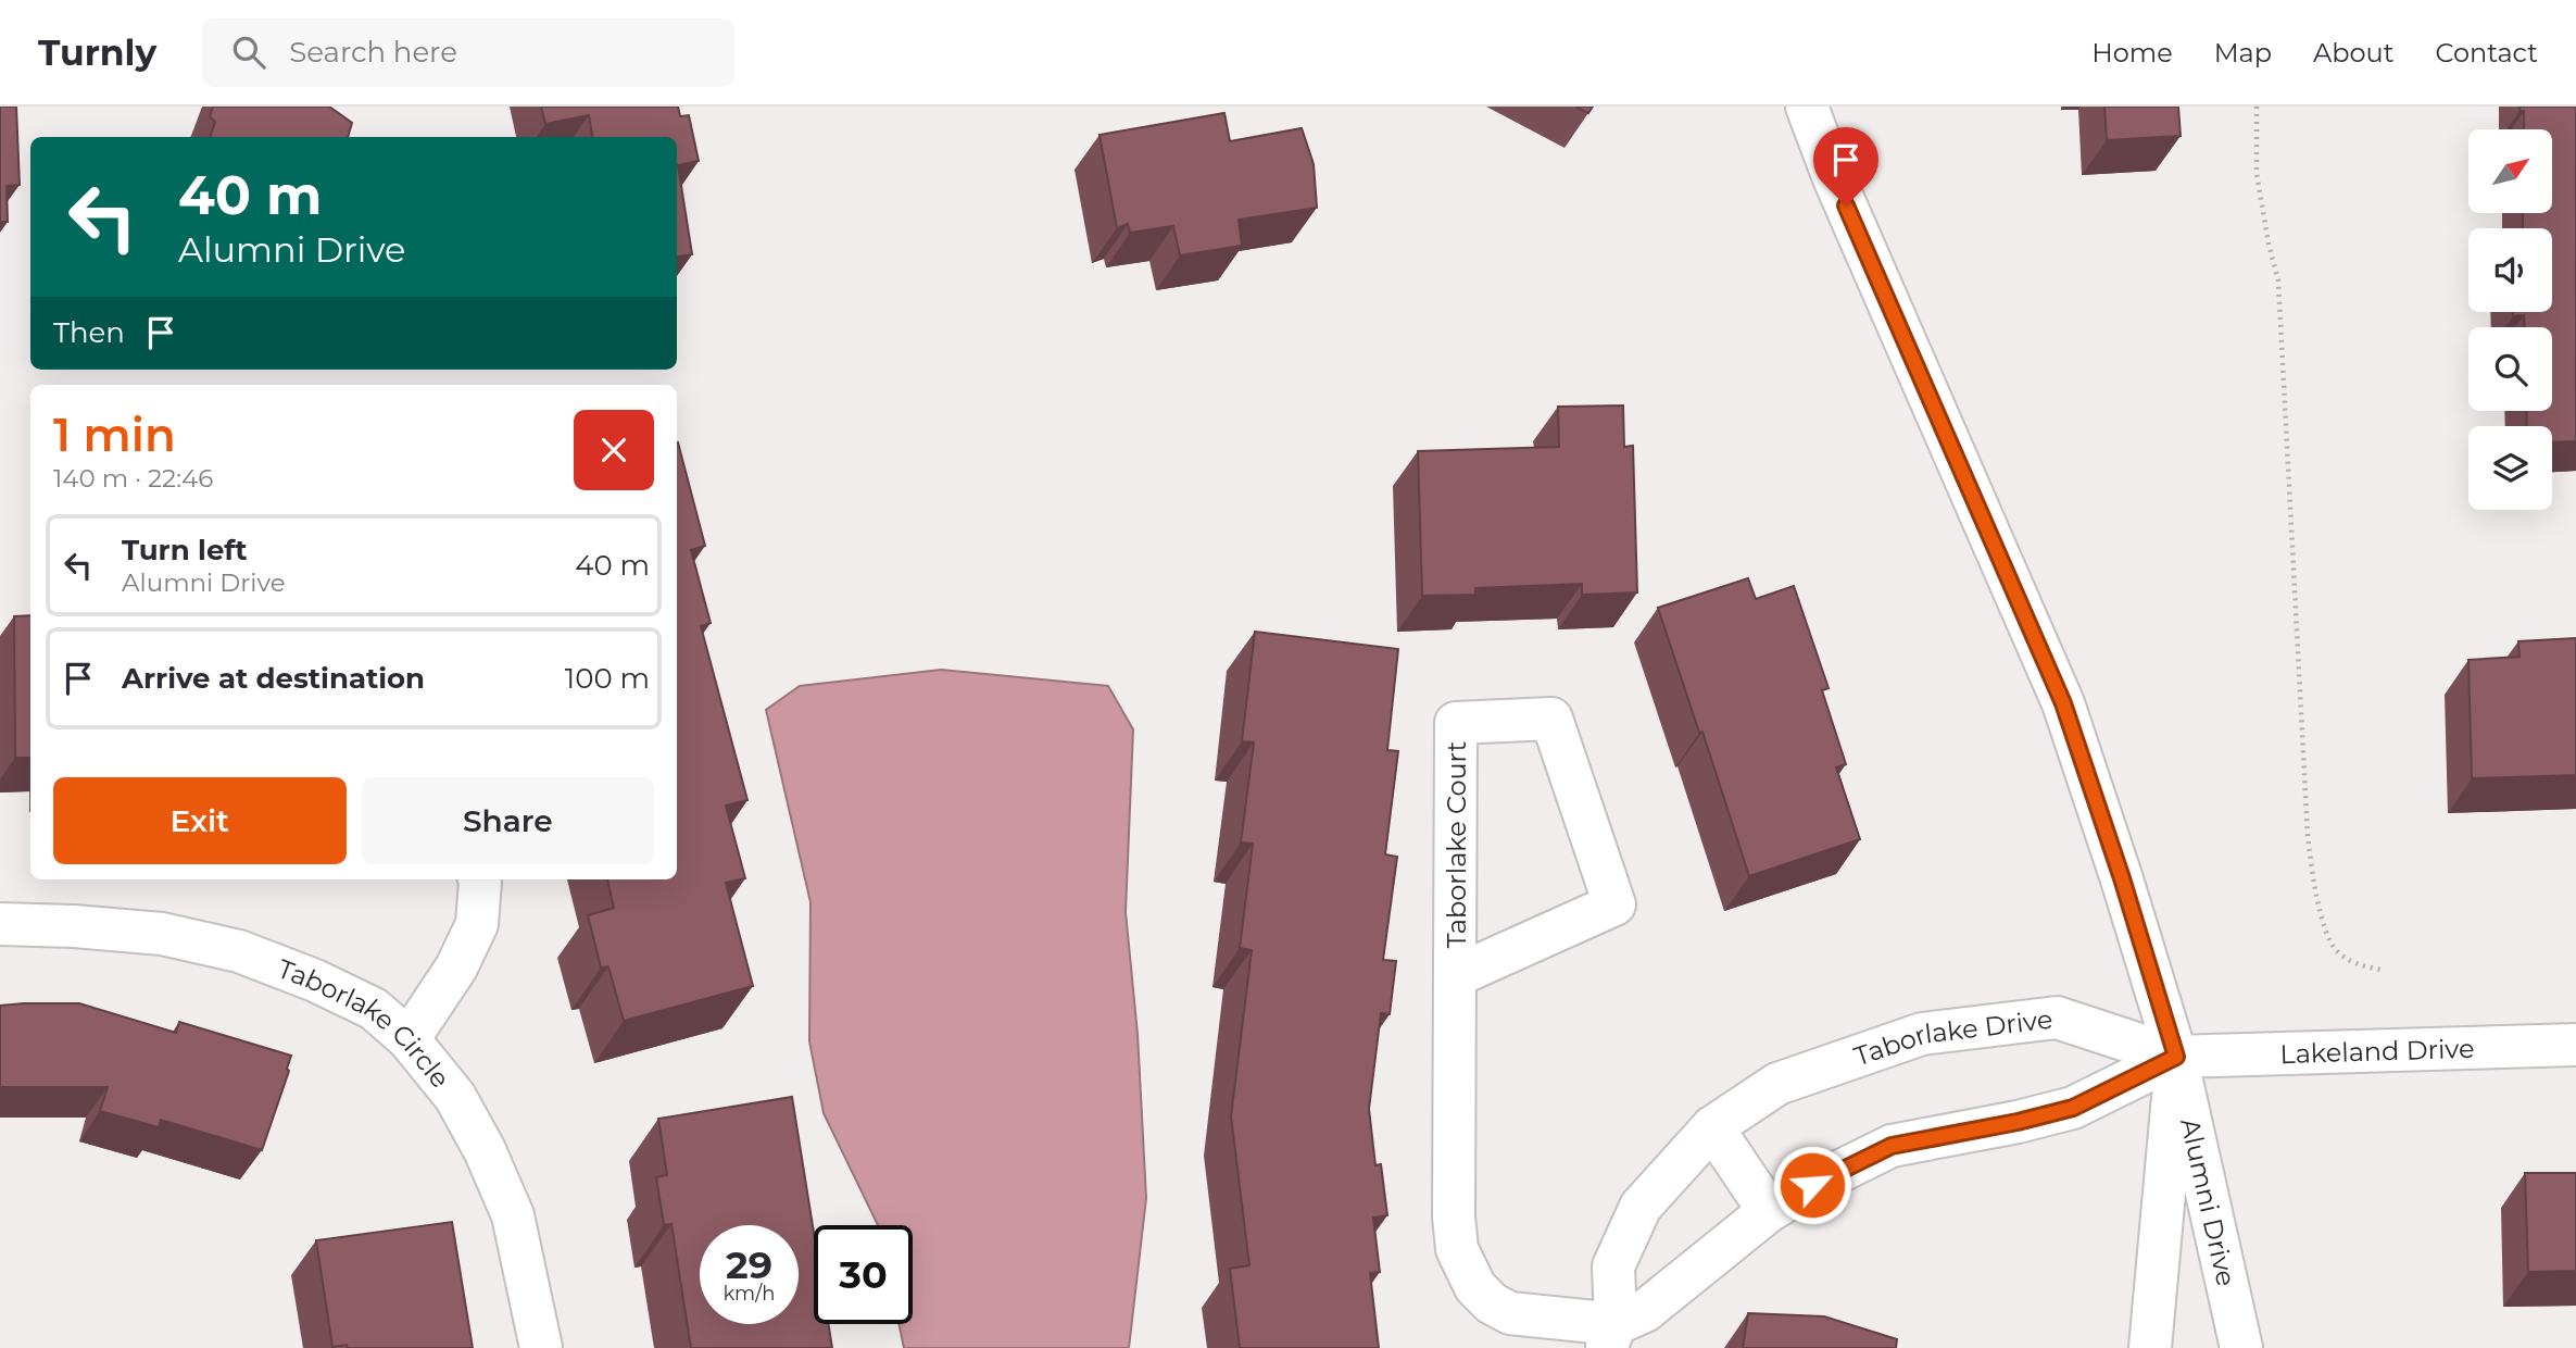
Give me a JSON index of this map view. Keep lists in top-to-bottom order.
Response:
{
  "streets": {
    "street": [
      "Taborlake Court",
      "Taborlake Circle",
      "Taborlake Drive",
      "Lakeland Drive",
      "Alumni Drive"
    ]
  },
  "crossings": [
    ["Taborlake Court", "Taborlake Drive"],
    ["Taborlake Drive", "Lakeland Drive"],
    ["Taborlake Drive", "Alumni Drive"],
    ["Lakeland Drive", "Alumni Drive"]
  ],
  "north": "top right",
  "page": {
    "header": "Turnly",
    "search": "Search here",
    "nav": [
      "Home",
      "Map",
      "About",
      "Contact"
    ],
    "turn": ["40 m", "Alumni Drive"],
    "then": "Then",
    "heading": ["1 min", "140 m · 22:46"],
    "list": [
      {
        "name": "Turn left",
        "note": "Alumni Drive",
        "value": "40 m"
      },
      {
        "name": "Arrive at destination",
        "value": "100 m"
      }
    ],
    "buttons": ["Exit", "Share"],
    "speed": "29 km/h",
    "limit": "30"
  }
}
